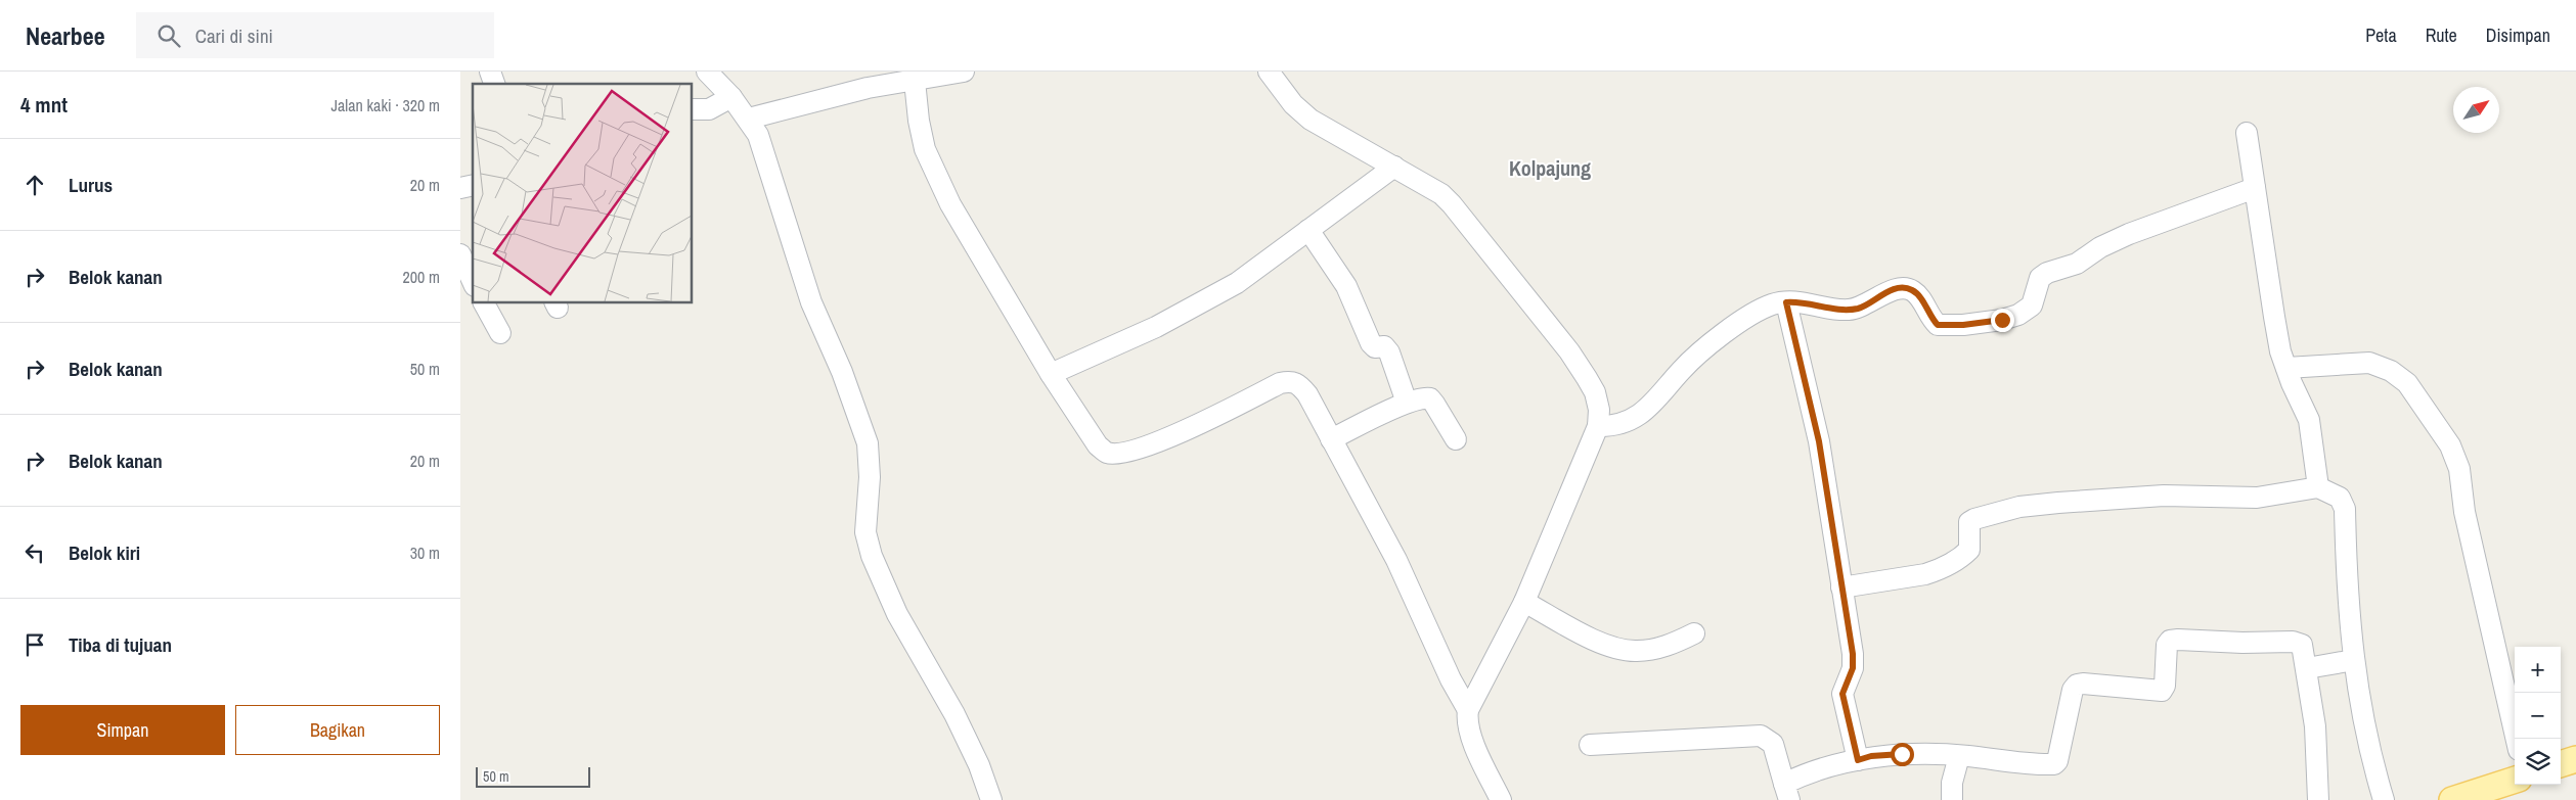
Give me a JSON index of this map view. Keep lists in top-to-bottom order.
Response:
{
  "districts": ["Kolpajung"],
  "scale_bar": "50 m",
  "north": "top right",
  "page": {
    "header": "Nearbee",
    "search": "Cari di sini",
    "nav": ["Peta", "Rute", "Disimpan"],
    "heading": ["4 mnt", "Jalan kaki · 320 m"],
    "list": [
      ["Lurus", "20 m"],
      ["Belok kanan", "200 m"],
      ["Belok kanan", "50 m"],
      ["Belok kanan", "20 m"],
      ["Belok kiri", "30 m"],
      "Tiba di tujuan"
    ],
    "map_buttons": ["+", "−"],
    "buttons": ["Simpan", "Bagikan"],
    "scale": "50 m"
  }
}
